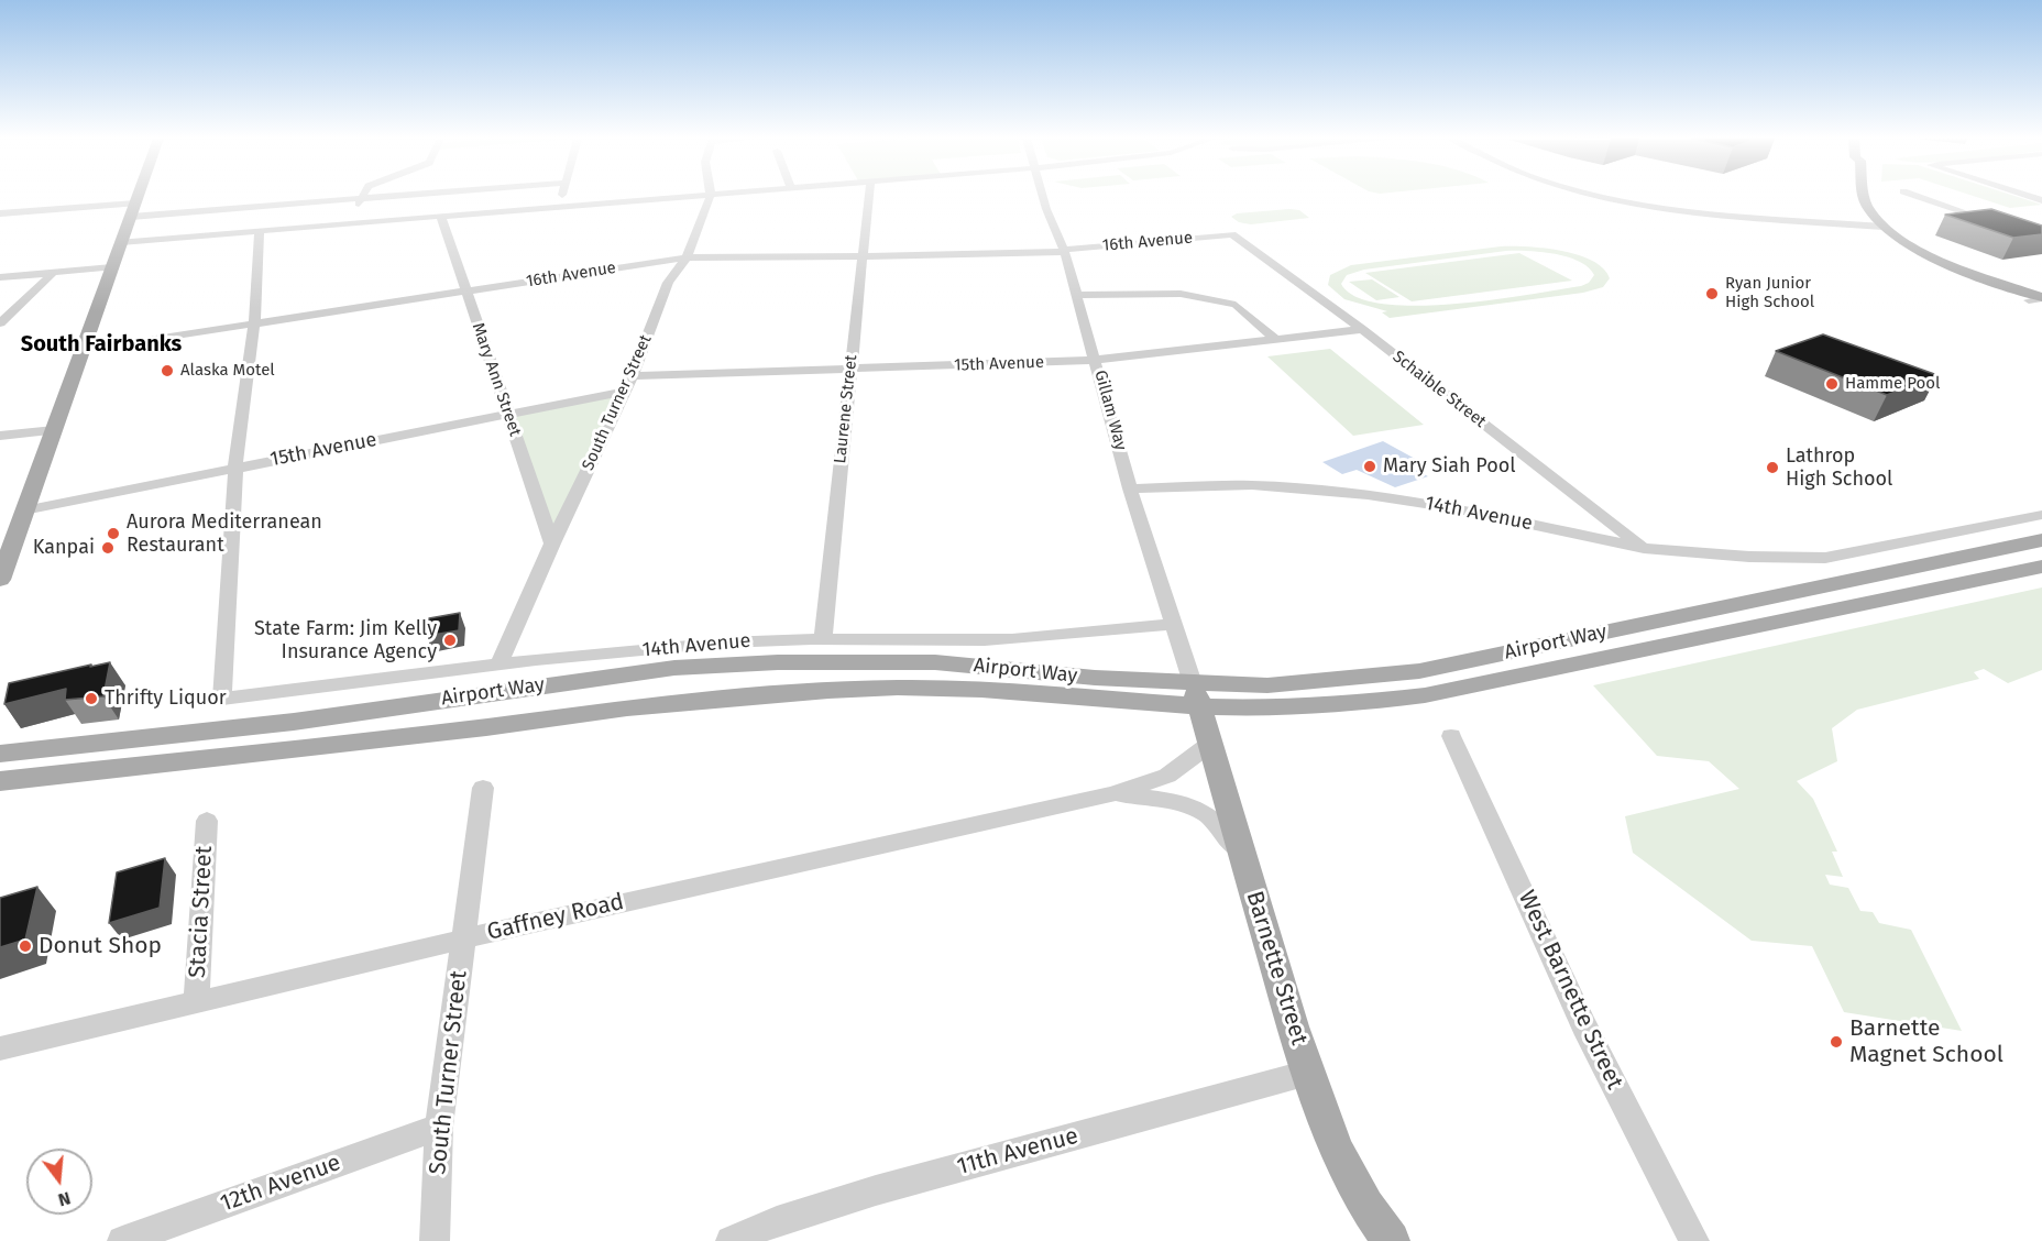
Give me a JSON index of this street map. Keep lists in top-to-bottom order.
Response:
{
  "streets": {
    "main road": ["Airport Way", "Barnette Street"],
    "street": [
      "16th Avenue",
      "15th Avenue",
      "Mary Ann Street",
      "Schaible Street",
      "South Turner Street",
      "Laurene Street",
      "Gillam Way",
      "14th Avenue",
      "Stacia Street",
      "Gaffney Road",
      "West Barnette Street",
      "11th Avenue",
      "12th Avenue"
    ]
  },
  "crossings": [
    ["16th Avenue", "Mary Ann Street"],
    ["16th Avenue", "Schaible Street"],
    ["16th Avenue", "South Turner Street"],
    ["16th Avenue", "Laurene Street"],
    ["16th Avenue", "Gillam Way"],
    ["15th Avenue", "Mary Ann Street"],
    ["15th Avenue", "Schaible Street"],
    ["15th Avenue", "South Turner Street"],
    ["15th Avenue", "Laurene Street"],
    ["15th Avenue", "Gillam Way"],
    ["15th Avenue", "14th Avenue"],
    ["Mary Ann Street", "South Turner Street"],
    ["Schaible Street", "14th Avenue"],
    ["South Turner Street", "14th Avenue"],
    ["South Turner Street", "Gaffney Road"],
    ["South Turner Street", "12th Avenue"],
    ["Laurene Street", "14th Avenue"],
    ["Gillam Way", "14th Avenue"],
    ["Gillam Way", "Airport Way"],
    ["Gillam Way", "Barnette Street"],
    ["Airport Way", "Barnette Street"],
    ["Stacia Street", "Gaffney Road"],
    ["Gaffney Road", "Barnette Street"],
    ["Barnette Street", "11th Avenue"]
  ],
  "districts": ["South Fairbanks"],
  "places": [
    "Ryan Junior High School",
    "Alaska Motel",
    "Hamme Pool",
    "Mary Siah Pool",
    "Lathrop High School",
    "Aurora Mediterranean Restaurant",
    "Kanpai",
    "State Farm: Jim Kelly Insurance Agency",
    "Thrifty Liquor",
    "Donut Shop",
    "Barnette Magnet School"
  ],
  "north": "bottom"
}
